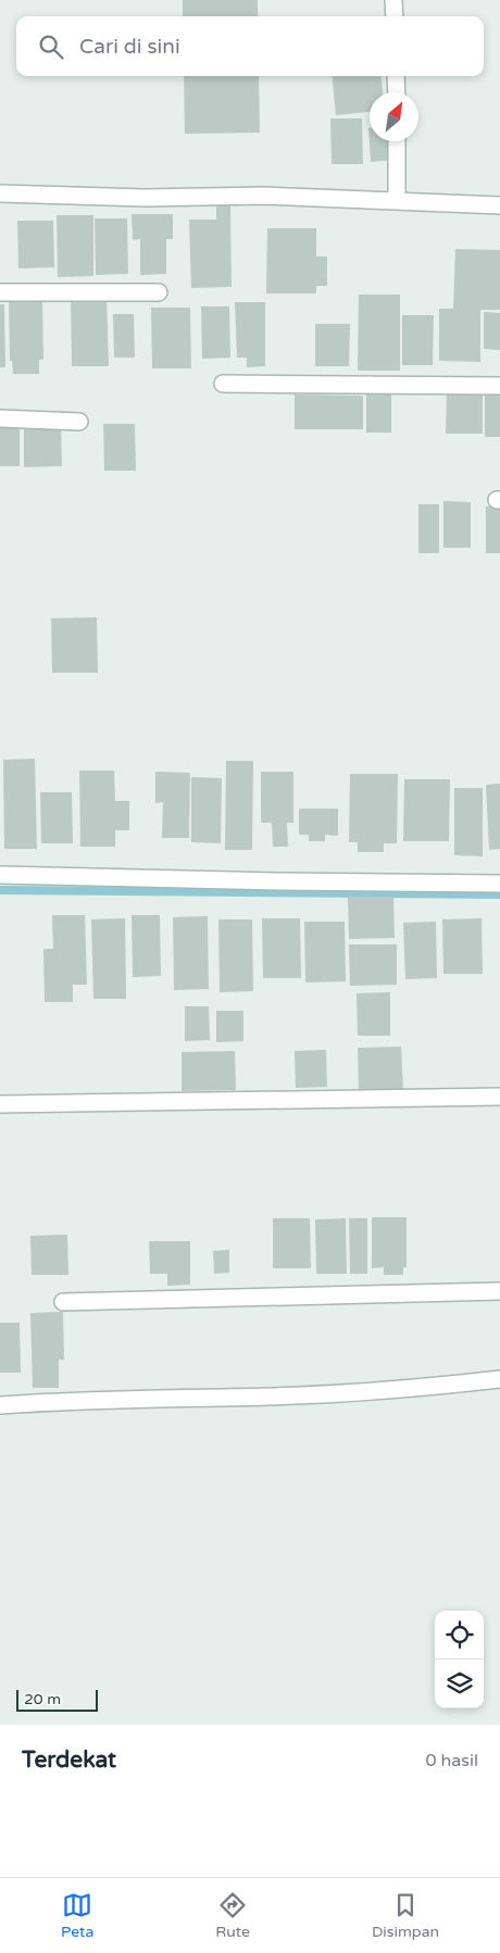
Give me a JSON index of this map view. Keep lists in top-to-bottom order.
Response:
{
  "scale_bar": "20 m",
  "north": "top right",
  "page": {
    "search": "Cari di sini",
    "scale": "20 m",
    "heading": ["Terdekat", "0 hasil"],
    "nav": ["Peta", "Rute", "Disimpan"]
  }
}
